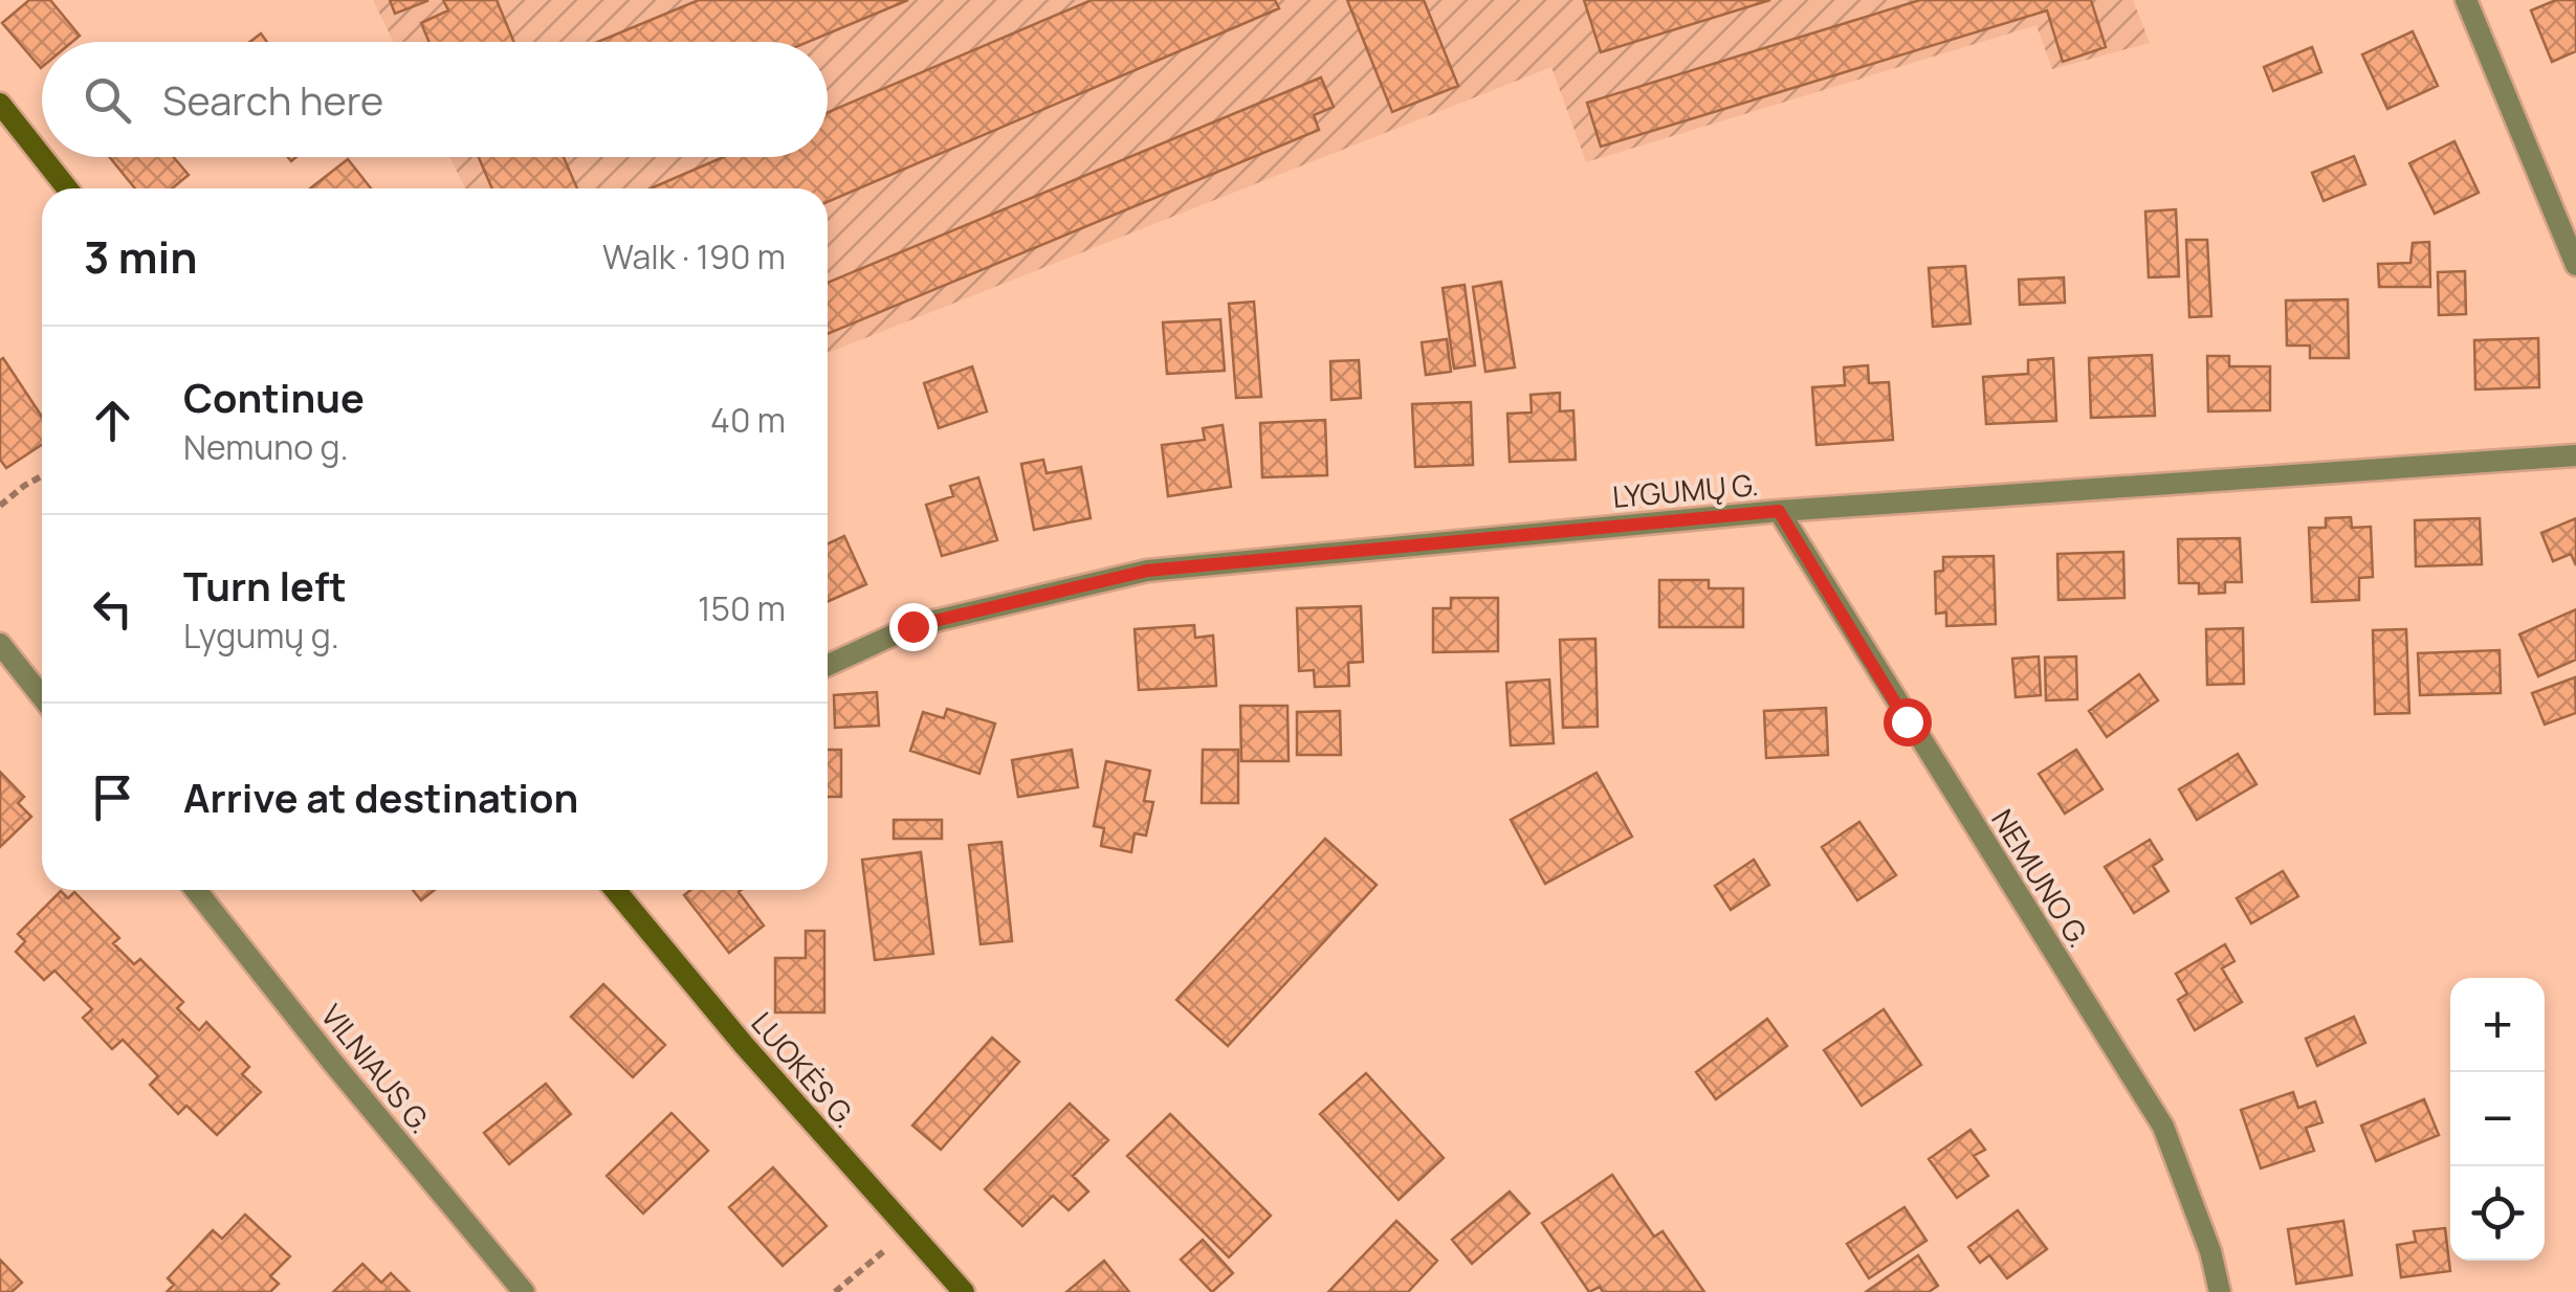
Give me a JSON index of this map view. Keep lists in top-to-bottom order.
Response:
{
  "streets": {
    "main road": ["LUOKĖS G."],
    "street": ["LYGUMŲ G.", "NEMUNO G.", "VILNIAUS G."]
  },
  "crossings": [
    ["LYGUMŲ G.", "NEMUNO G."]
  ],
  "page": {
    "search": "Search here",
    "heading": ["3 min", "Walk · 190 m"],
    "list": [
      ["Continue", "Nemuno g.", "40 m"],
      ["Turn left", "Lygumų g.", "150 m"],
      "Arrive at destination"
    ],
    "map_buttons": ["+", "−"]
  }
}
